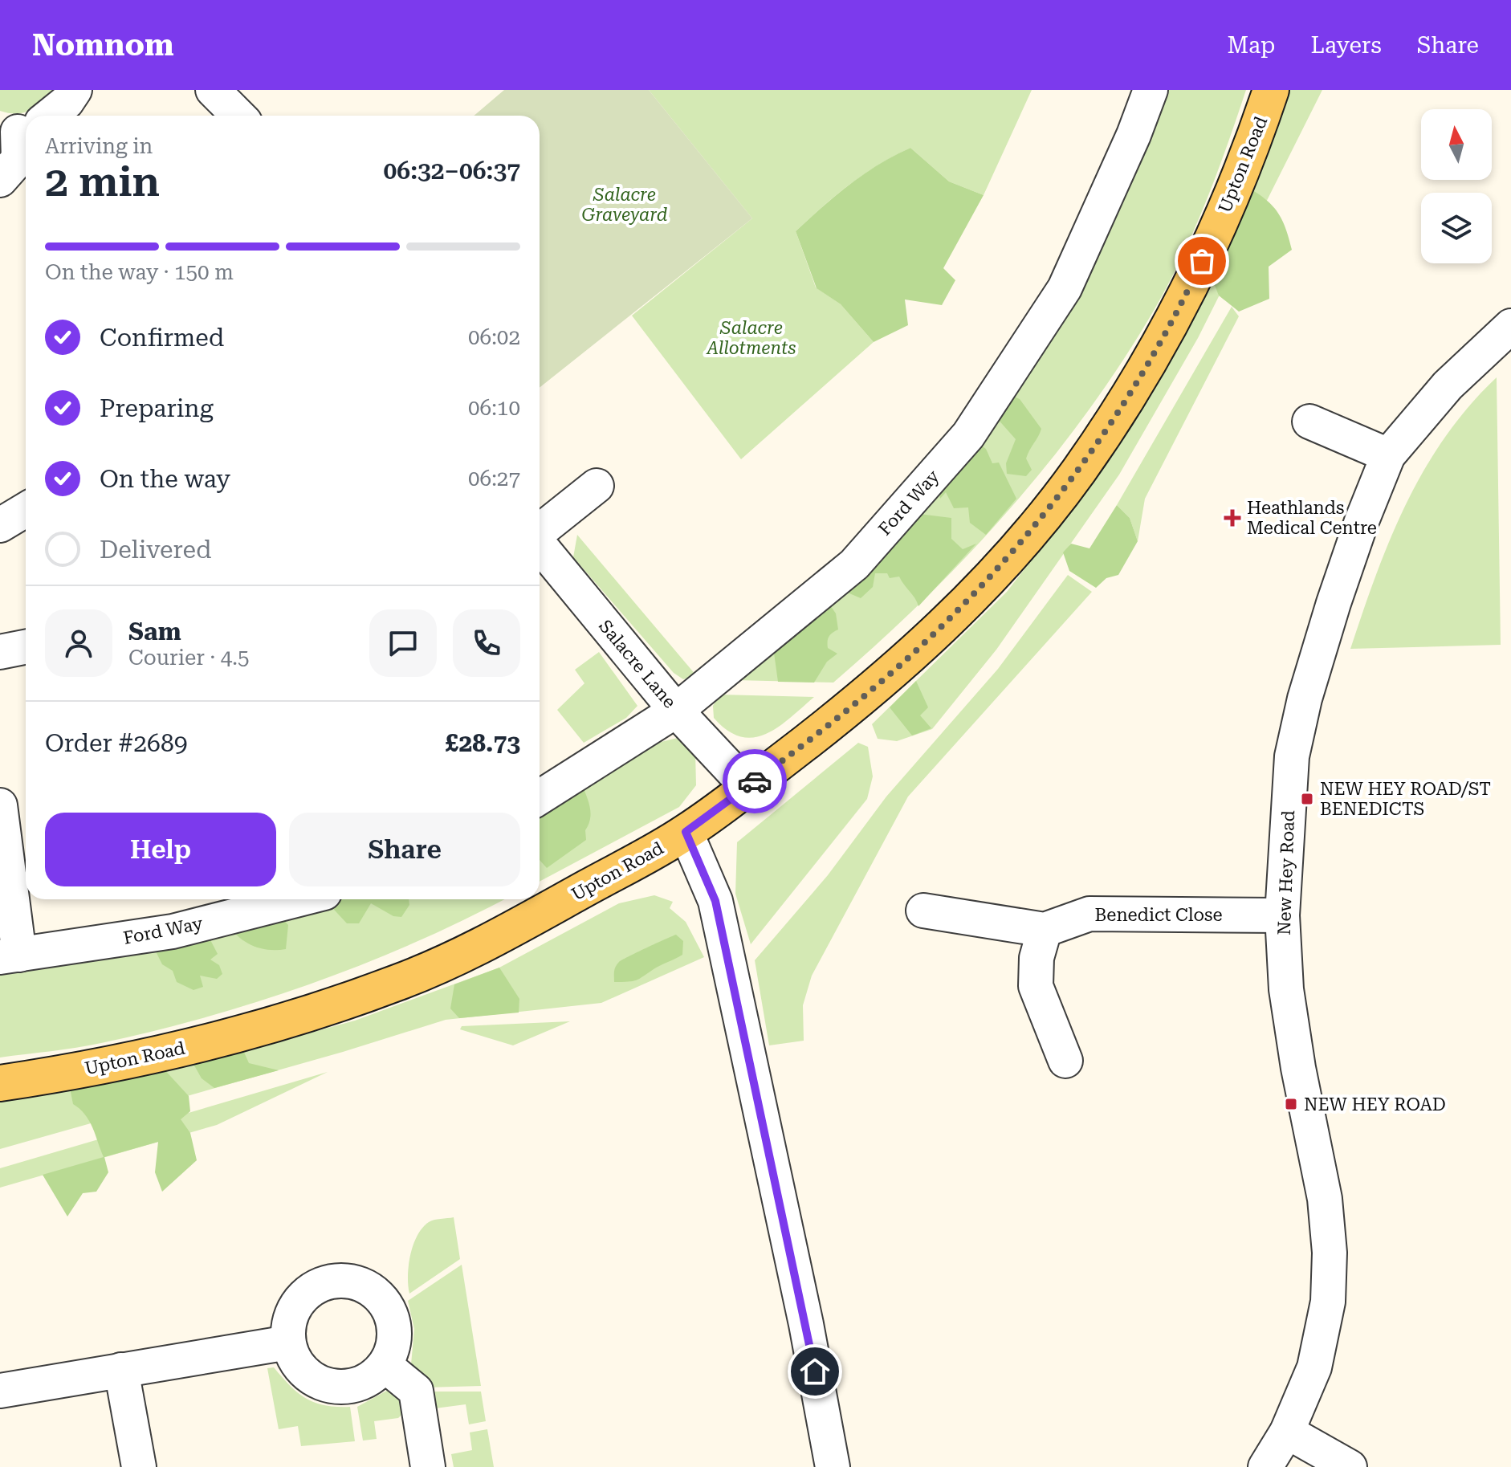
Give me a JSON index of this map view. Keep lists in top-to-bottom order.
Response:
{
  "streets": {
    "main road": ["Upton Road"],
    "street": [
      "Ford Way",
      "Salacre Lane",
      "New Hey Road",
      "Benedict Close"
    ]
  },
  "crossings": [
    ["Upton Road", "Salacre Lane"],
    ["Ford Way", "Salacre Lane"],
    ["New Hey Road", "Benedict Close"]
  ],
  "parks": ["Salacre Graveyard", "Salacre Allotments"],
  "places": {
    "health": ["Heathlands Medical Centre"],
    "transit": ["NEW HEY ROAD/ST BENEDICTS", "NEW HEY ROAD"]
  },
  "north": "top",
  "page": {
    "header": "Nomnom",
    "nav": ["Map", "Layers", "Share"],
    "heading": ["2 min", "Arriving in", "06:32–06:37"],
    "panel": [
      "Sam",
      "Courier · 4.5",
      "Order #2689",
      "£28.73"
    ],
    "bar": "On the way · 150 m",
    "list": [
      ["Confirmed", "06:02"],
      ["Preparing", "06:10"],
      ["On the way", "06:27"],
      "Delivered"
    ],
    "buttons": ["Help", "Share"]
  }
}
